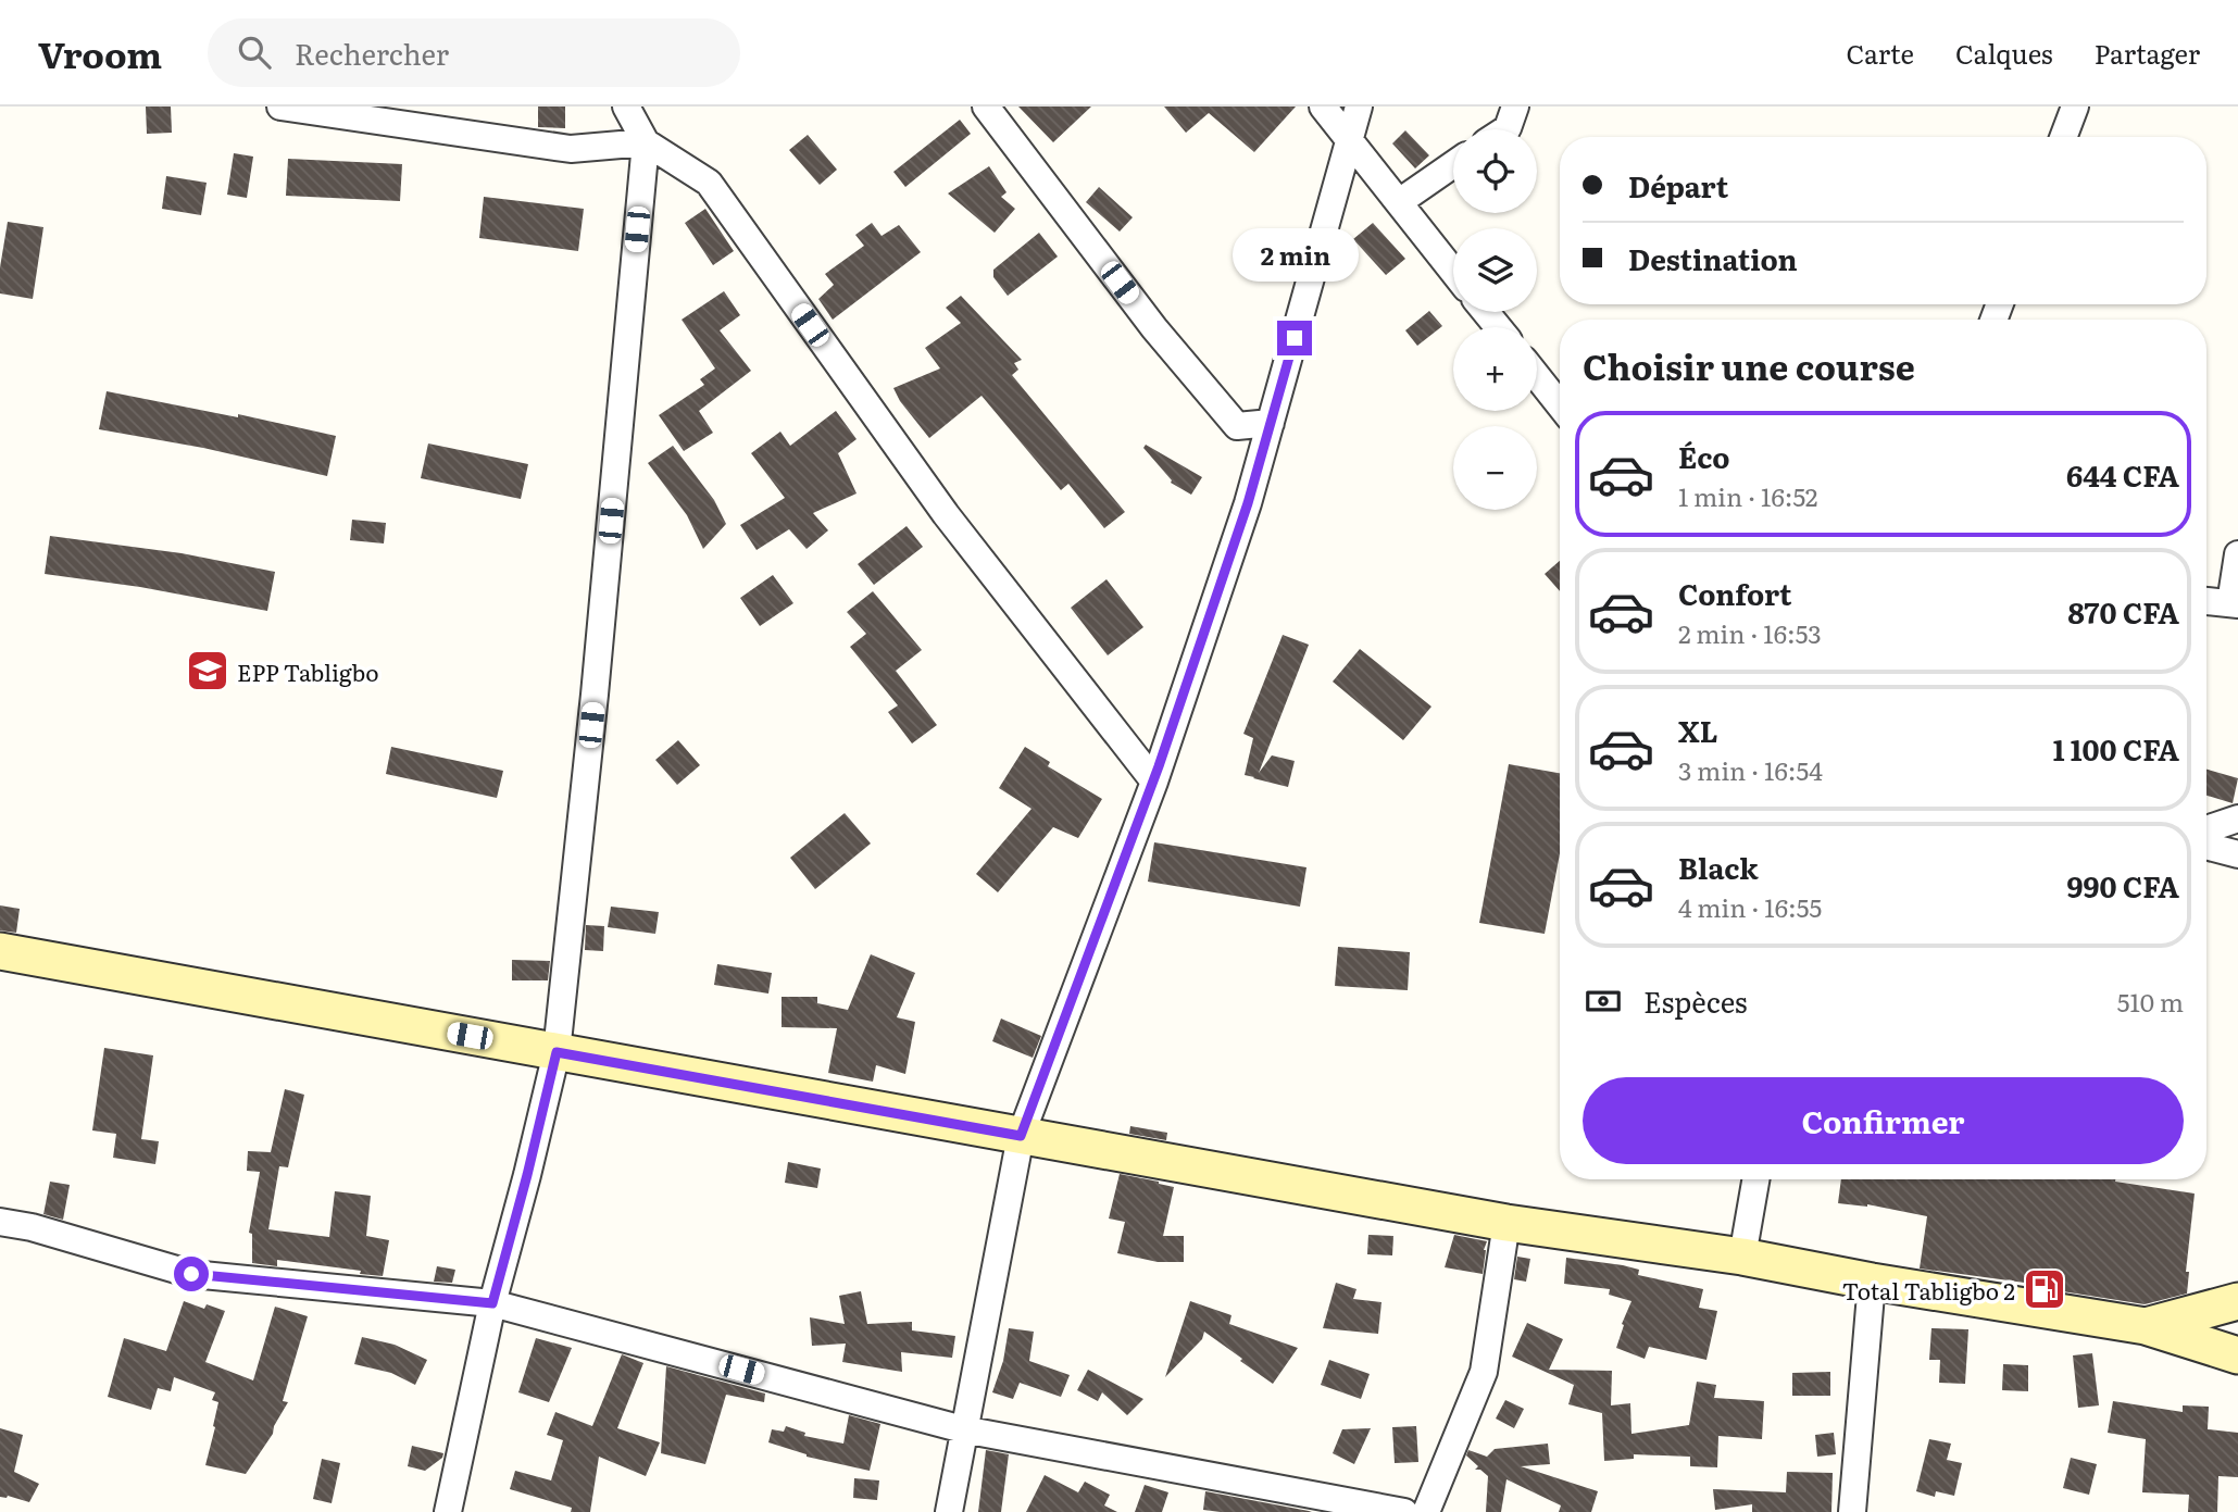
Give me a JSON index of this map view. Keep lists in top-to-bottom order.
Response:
{
  "places": {
    "school or university": ["EPP Tabligbo"],
    "fuel station": ["Total Tabligbo 2"]
  },
  "page": {
    "header": "Vroom",
    "search": "Rechercher",
    "nav": ["Carte", "Calques", "Partager"],
    "map_buttons": ["+", "−"],
    "banner": ["Départ", "Destination"],
    "bubble": "2 min",
    "heading": "Choisir une course",
    "list": [
      {
        "name": "Éco",
        "note": "1 min · 16:52",
        "value": "644 CFA"
      },
      {
        "name": "Confort",
        "note": "2 min · 16:53",
        "value": "870 CFA"
      },
      {
        "name": "XL",
        "note": "3 min · 16:54",
        "value": "1 100 CFA"
      },
      {
        "name": "Black",
        "note": "4 min · 16:55",
        "value": "990 CFA"
      }
    ],
    "pay": ["Espèces", "510 m"],
    "buttons": "Confirmer"
  }
}
